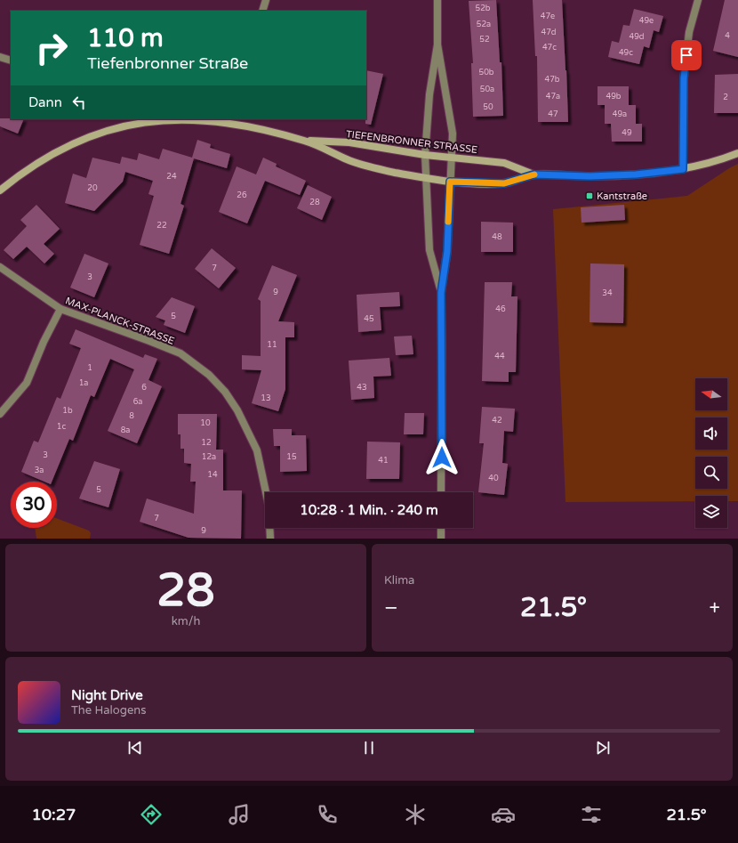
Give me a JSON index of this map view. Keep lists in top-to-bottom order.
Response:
{
  "streets": {
    "street": ["TIEFENBRONNER STRASSE", "MAX-PLANCK-STRASSE"]
  },
  "places": {
    "transit": ["Kantstraße"]
  },
  "house_numbers": [
    "52b",
    "47e",
    "49e",
    "52a",
    "47d",
    "4",
    "49d",
    "52",
    "47c",
    "49c",
    "50b",
    "47b",
    "50a",
    "47a",
    "49b",
    "2",
    "50",
    "47",
    "49a",
    "49",
    "24",
    "20",
    "26",
    "28",
    "22",
    "48",
    "7",
    "3",
    "9",
    "34",
    "46",
    "5",
    "45",
    "11",
    "44",
    "1",
    "1a",
    "6",
    "43",
    "13",
    "6a",
    "1b",
    "8",
    "42",
    "10",
    "1c",
    "8a",
    "12",
    "3",
    "12a",
    "15",
    "41",
    "3a",
    "14",
    "40",
    "5",
    "7",
    "9"
  ],
  "north": "left",
  "page": {
    "turn": ["110 m", "Tiefenbronner Straße"],
    "then": "Dann",
    "limit": "30",
    "trip": "10:28 · 1 Min. · 240 m",
    "tile": [
      ["28", "km/h"],
      "Klima"
    ],
    "heat": ["−", "21.5°", "+"],
    "song": ["Night Drive", "The Halogens"],
    "tabs": ["10:27", "21.5°"]
  }
}
